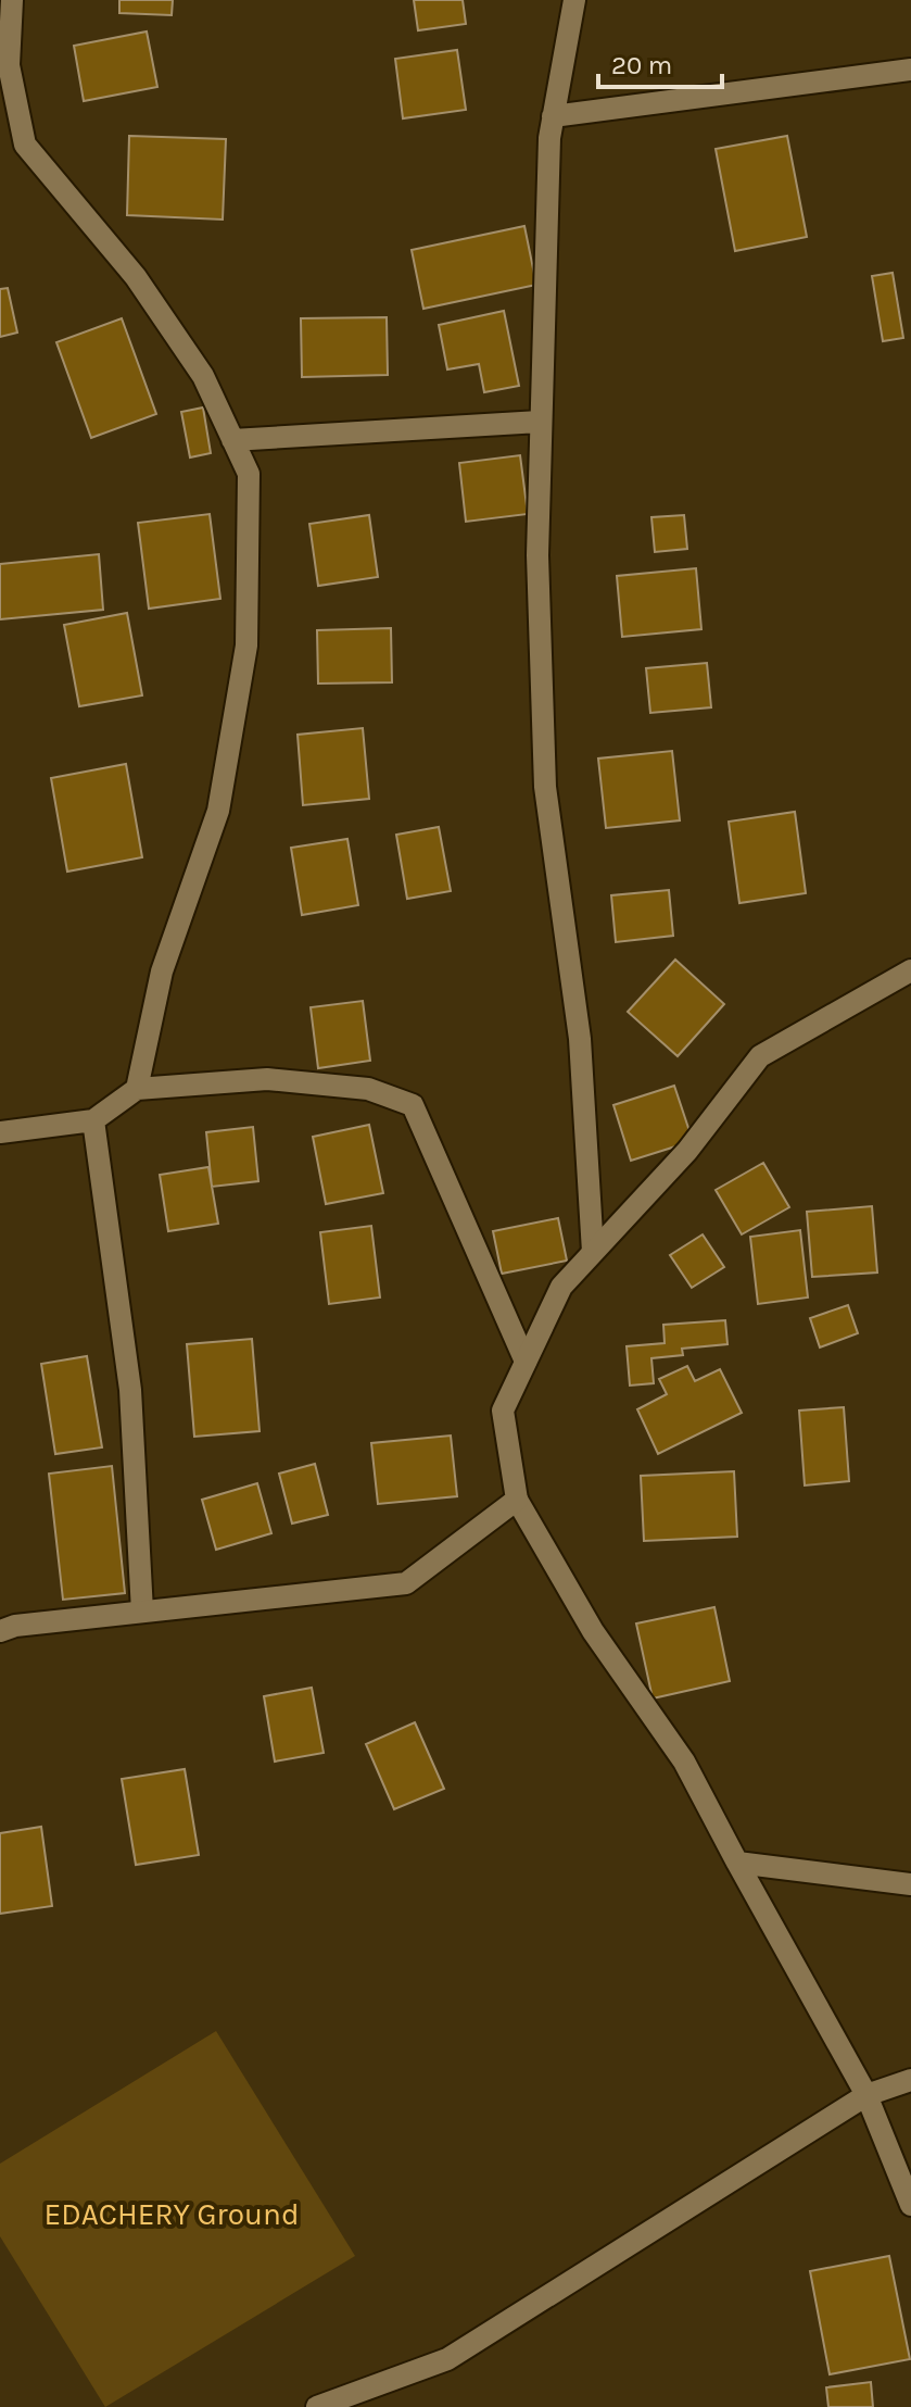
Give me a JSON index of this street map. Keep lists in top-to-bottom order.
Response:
{
  "parks": ["EDACHERY Ground"],
  "scale_bar": "20 m"
}
